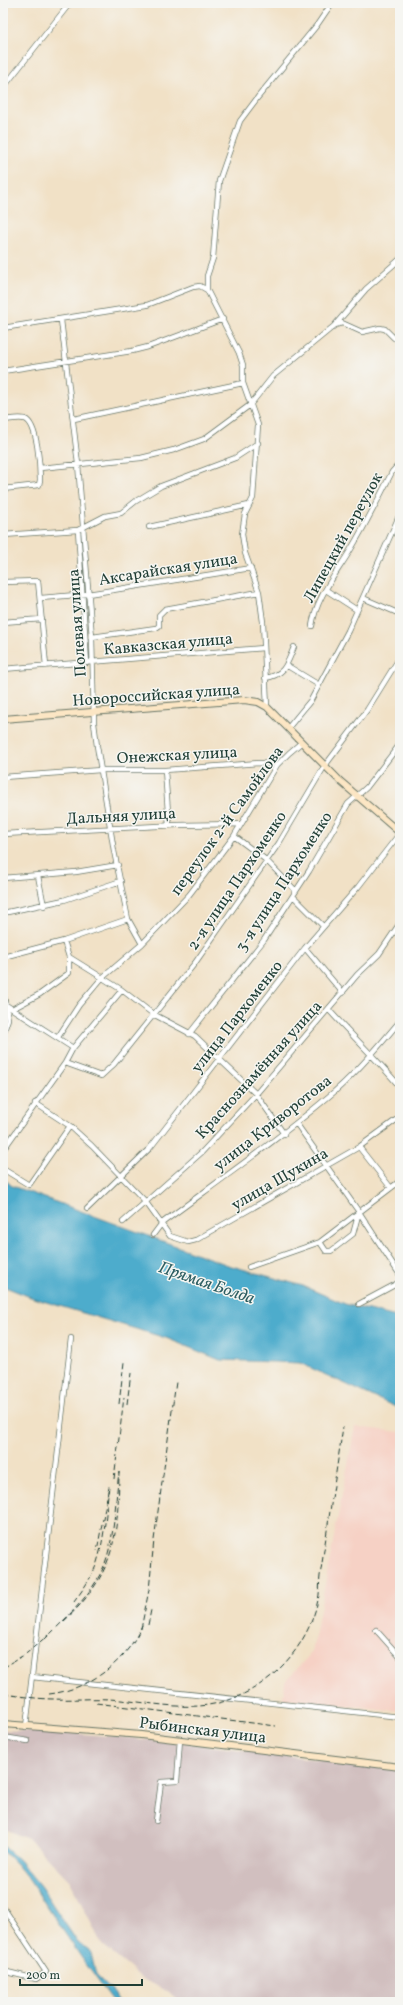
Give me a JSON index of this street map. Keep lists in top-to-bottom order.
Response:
{
  "streets": {
    "street": [
      "Липецкий переулок",
      "Аксарайская улица",
      "Полевая улица",
      "Кавказская улица",
      "Новороссийская улица",
      "Онежская улица",
      "Дальняя улица",
      "переулок 2-й Самойлова",
      "2-я улица Пархоменко",
      "3-я улица Пархоменко",
      "улица Пархоменко",
      "Краснознамённая улица",
      "улица Криворотова",
      "улица Щукина",
      "Рыбинская улица"
    ]
  },
  "crossings": [
    ["Аксарайская улица", "Полевая улица"],
    ["Полевая улица", "Кавказская улица"],
    ["Полевая улица", "Новороссийская улица"],
    ["Полевая улица", "Онежская улица"],
    ["Полевая улица", "Дальняя улица"],
    ["Полевая улица", "переулок 2-й Самойлова"],
    ["Новороссийская улица", "переулок 2-й Самойлова"],
    ["Новороссийская улица", "2-я улица Пархоменко"],
    ["Новороссийская улица", "3-я улица Пархоменко"],
    ["Новороссийская улица", "улица Пархоменко"],
    ["Онежская улица", "переулок 2-й Самойлова"],
    ["Дальняя улица", "переулок 2-й Самойлова"],
    ["улица Криворотова", "улица Щукина"]
  ],
  "water": ["Прямая Болда"],
  "scale_bar": "200 m"
}
